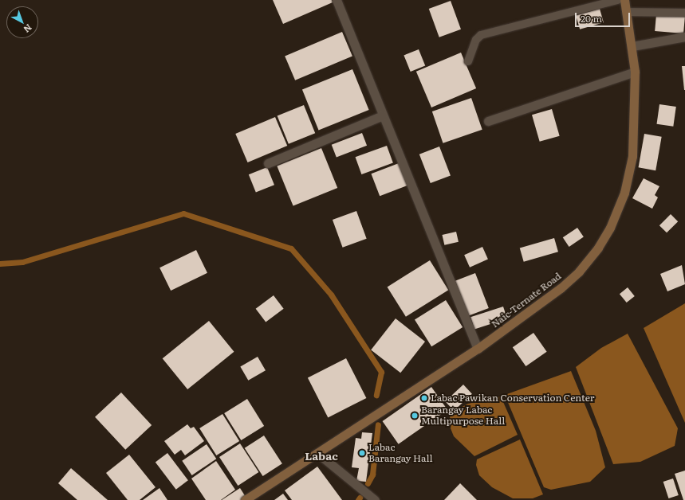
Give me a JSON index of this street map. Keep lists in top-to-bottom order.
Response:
{
  "streets": {
    "main road": ["Naic-Ternate Road"]
  },
  "districts": ["Labac"],
  "places": ["Labac Pawikan Conservation Center", "Barangay Labac Multipurpose Hall", "Labac Barangay Hall"],
  "scale_bar": "20 m",
  "north": "bottom right"
}
